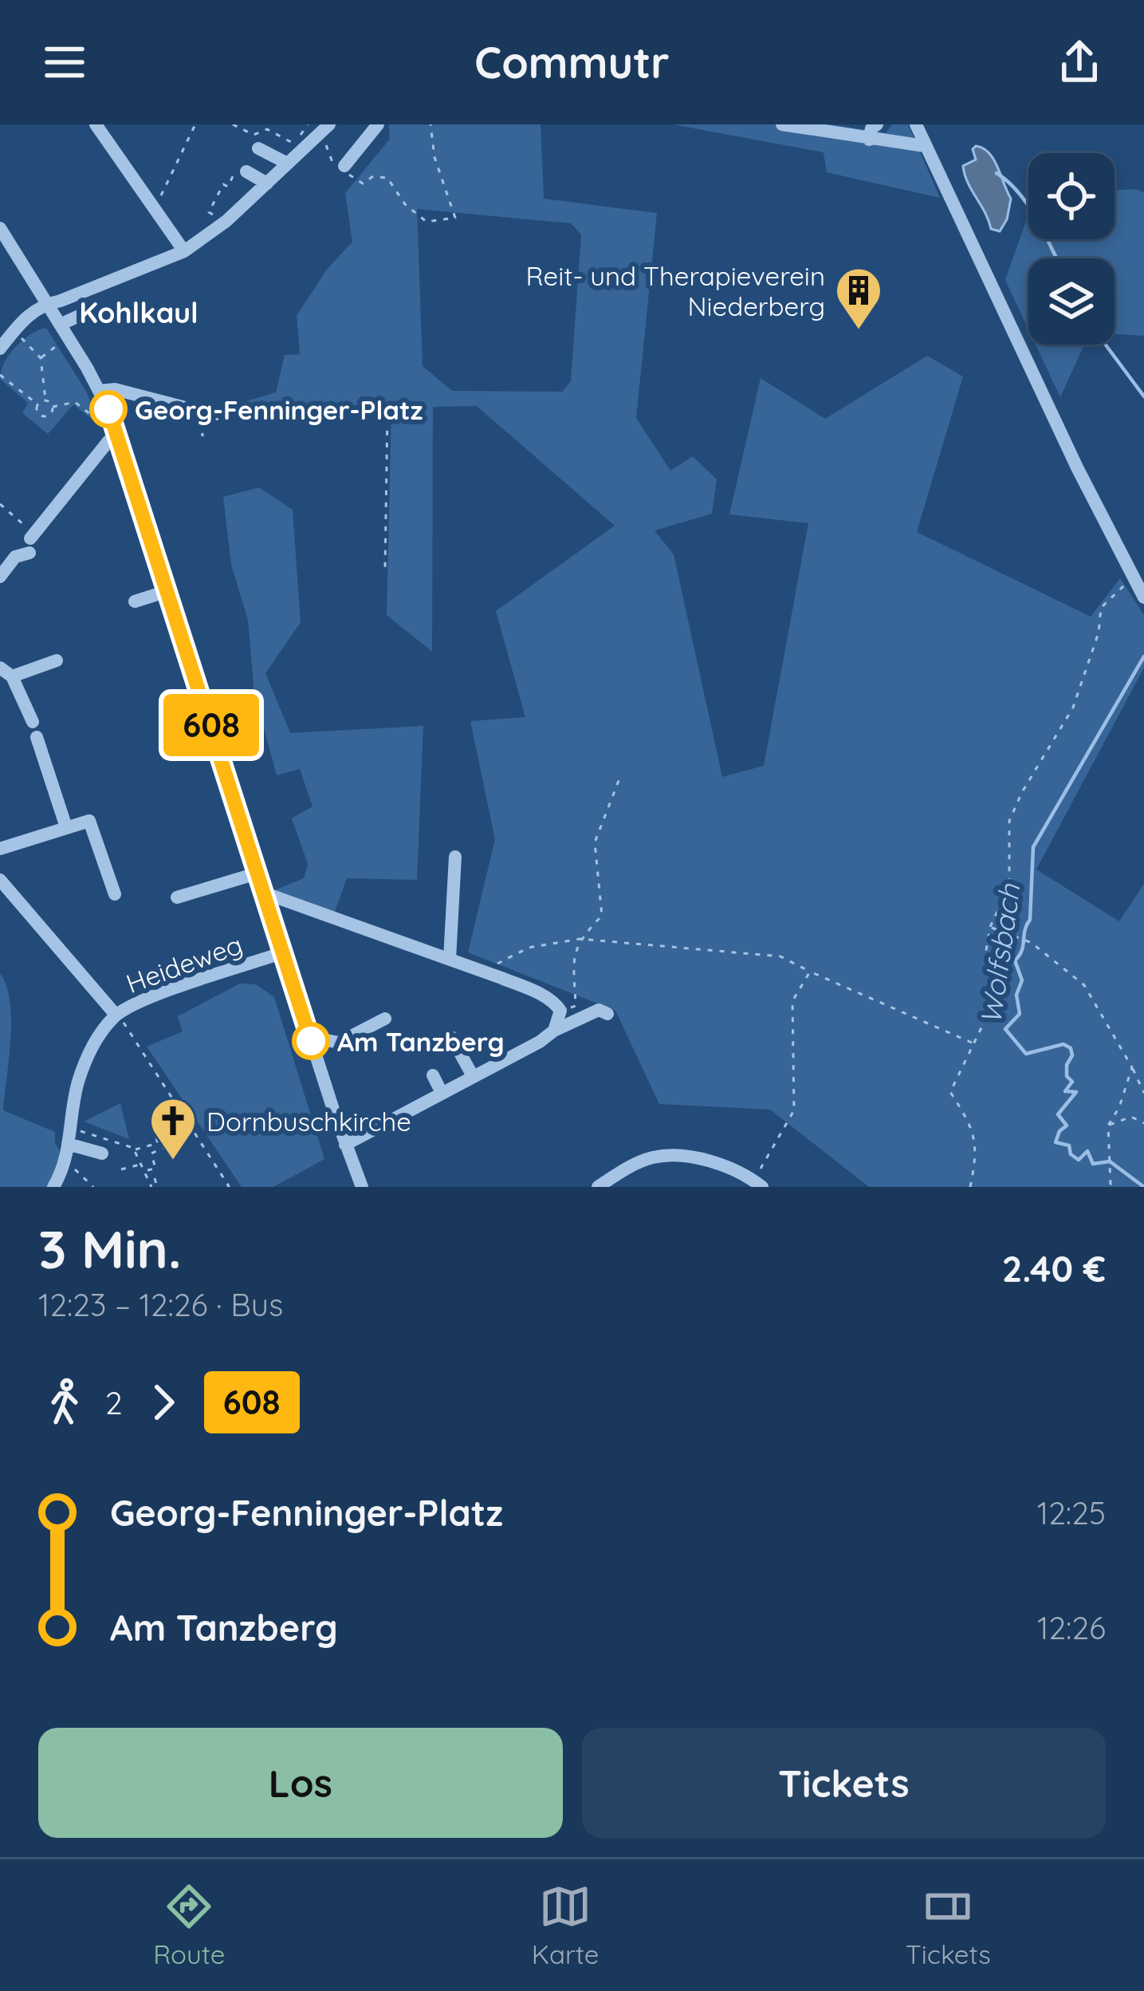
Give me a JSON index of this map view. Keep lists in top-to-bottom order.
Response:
{
  "streets": {
    "street": ["Heideweg"]
  },
  "districts": ["Kohlkaul"],
  "water": ["Wolfsbach"],
  "places": {
    "building": ["Reit- und Therapieverein Niederberg"],
    "other": ["Georg-Fenninger-Platz", "Am Tanzberg"],
    "church": ["Dornbuschkirche"]
  },
  "lines": ["bus line 608"],
  "page": {
    "header": "Commutr",
    "on_map": "608",
    "heading": ["3 Min.", "12:23 – 12:26 · Bus", "2.40 €"],
    "legs": ["2", "608"],
    "list": [
      {
        "name": "Georg-Fenninger-Platz",
        "value": "12:25"
      },
      {
        "name": "Am Tanzberg",
        "value": "12:26"
      }
    ],
    "buttons": ["Los", "Tickets"],
    "tabs": ["Route", "Karte", "Tickets"]
  }
}
